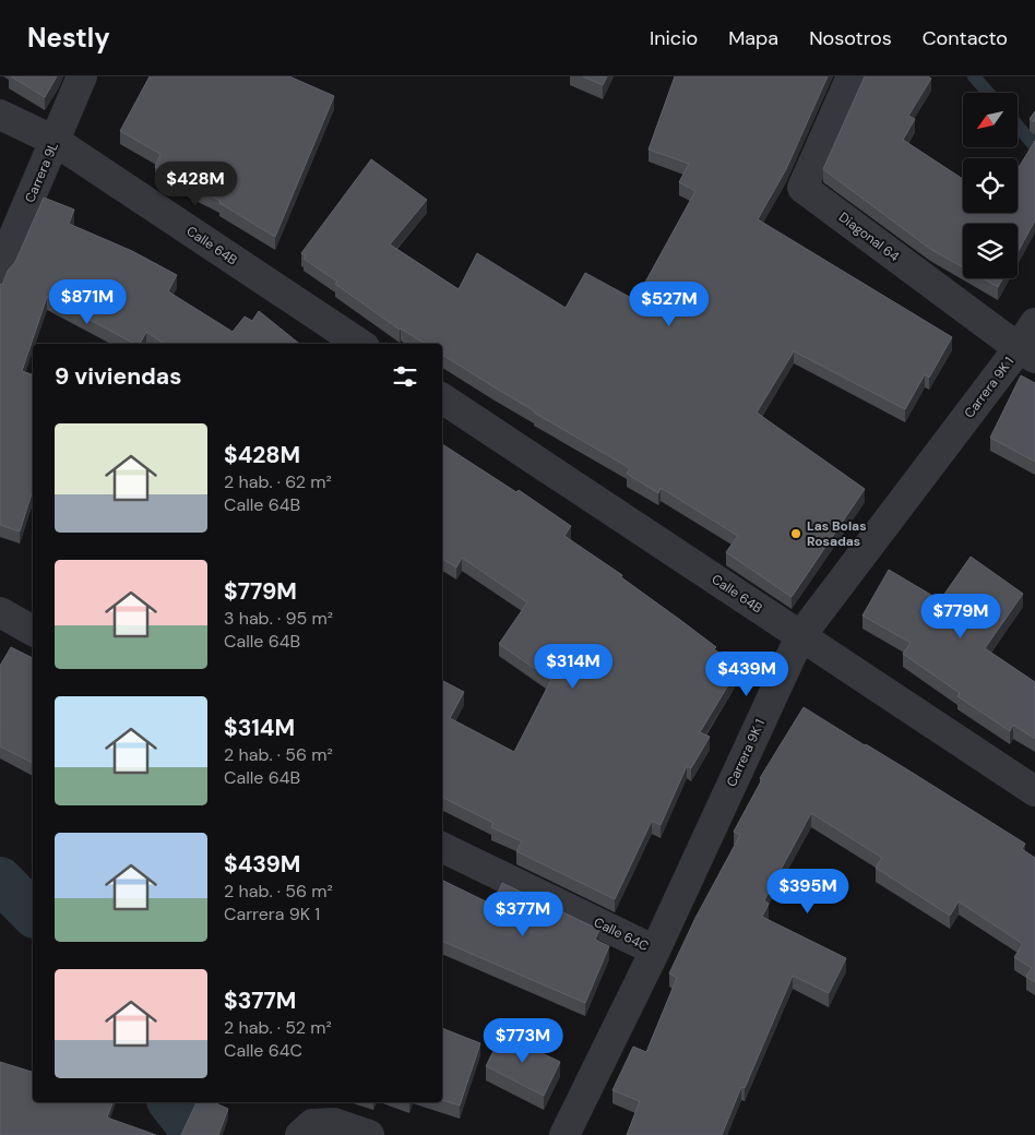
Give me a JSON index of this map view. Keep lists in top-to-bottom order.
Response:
{
  "streets": {
    "street": [
      "Carrera 9L",
      "Diagonal 64",
      "Calle 64B",
      "Carrera 9K 1",
      "Calle 64C"
    ]
  },
  "crossings": [
    ["Carrera 9L", "Calle 64B"],
    ["Diagonal 64", "Carrera 9K 1"],
    ["Calle 64B", "Carrera 9K 1"],
    ["Carrera 9K 1", "Calle 64C"]
  ],
  "places": ["Las Bolas Rosadas"],
  "north": "bottom left",
  "page": {
    "header": "Nestly",
    "nav": [
      "Inicio",
      "Mapa",
      "Nosotros",
      "Contacto"
    ],
    "price": [
      "$428M",
      "$871M",
      "$527M",
      "$779M",
      "$314M",
      "$439M",
      "$395M",
      "$377M",
      "$773M"
    ],
    "heading": "9 viviendas",
    "list": [
      {
        "name": "$428M",
        "note": "2 hab. · 62 m² · Calle 64B"
      },
      {
        "name": "$779M",
        "note": "3 hab. · 95 m² · Calle 64B"
      },
      {
        "name": "$314M",
        "note": "2 hab. · 56 m² · Calle 64B"
      },
      {
        "name": "$439M",
        "note": "2 hab. · 56 m² · Carrera 9K 1"
      },
      {
        "name": "$377M",
        "note": "2 hab. · 52 m² · Calle 64C"
      }
    ]
  }
}
